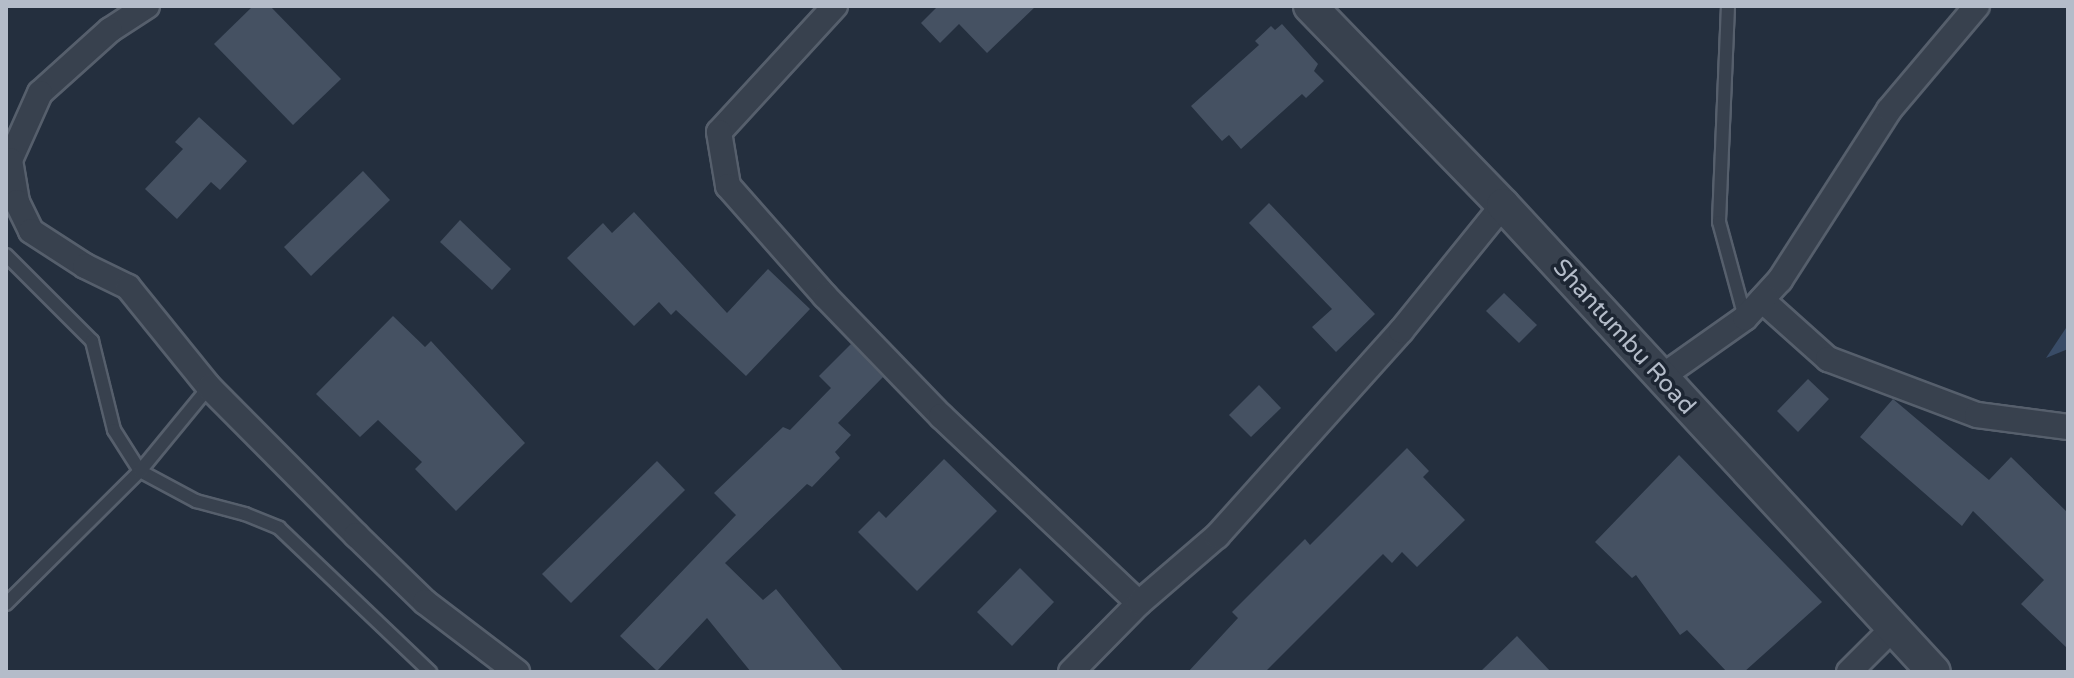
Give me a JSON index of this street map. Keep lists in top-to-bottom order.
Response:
{
  "streets": {
    "street": ["Shantumbu Road"]
  }
}
